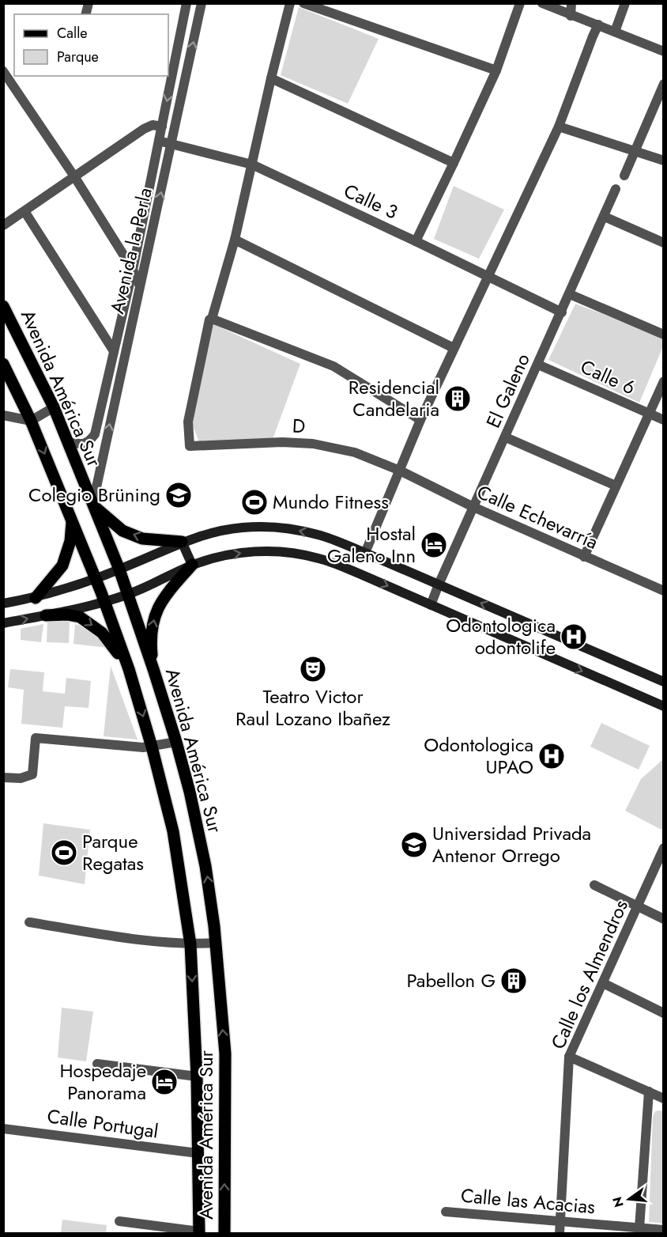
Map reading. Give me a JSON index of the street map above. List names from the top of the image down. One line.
{"streets":{"main road":["Avenida América Sur"],"street":["Calle 3","Avenida la Perla","Calle 6","El Galeno","D","Calle Echevarría","Calle los Almendros","Calle Portugal","Calle las Acacias"]},"crossings":[["Calle 3","Avenida la Perla"],["Calle 3","El Galeno"],["Avenida la Perla","Avenida América Sur"],["Calle 6","El Galeno"],["Avenida América Sur","Calle Portugal"],["El Galeno","Calle Echevarría"],["D","Calle Echevarría"],["Calle los Almendros","Calle las Acacias"]],"places":{"building":["Residencial Candelaria","Pabellon G"],"school or university":["Colegio Brüning","Universidad Privada Antenor Orrego"],"sports":["Mundo Fitness","Parque Regatas"],"hotel":["Hostal Galeno Inn","Hospedaje Panorama"],"hospital":["Odontologica odontolife","Odontologica UPAO"],"theatre":["Teatro Victor Raul Lozano Ibañez"]},"legend":["Calle","Parque"],"north":"left"}
